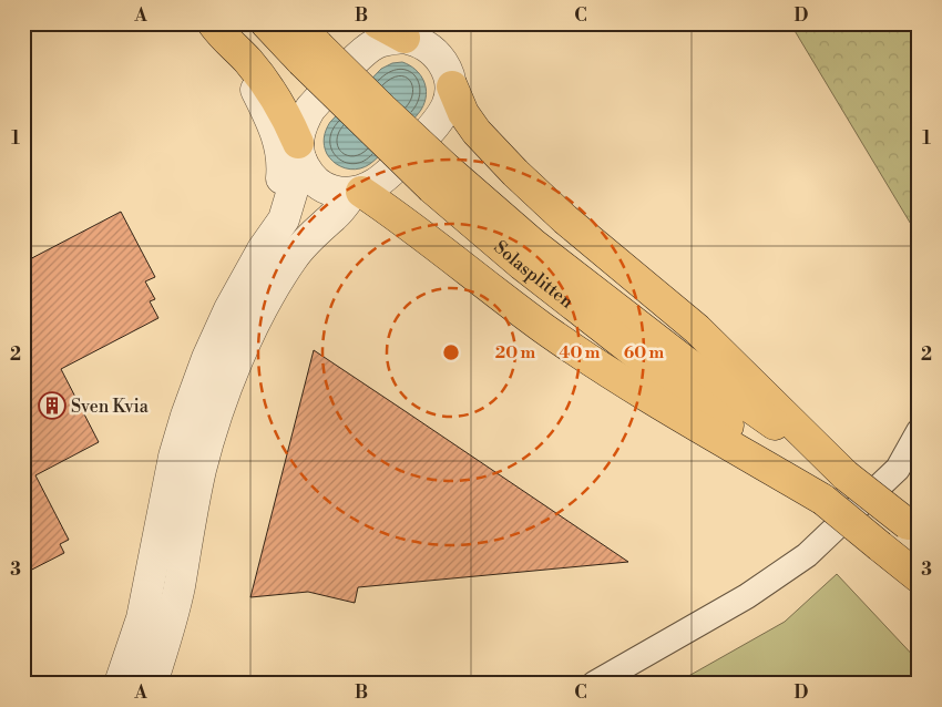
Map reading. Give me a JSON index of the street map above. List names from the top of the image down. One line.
{"streets":{"highway":["Solasplitten"]},"places":{"building":["Sven Kvia"]},"grid":{"columns":["A","B","C","D"],"rows":["1","2","3"]},"rings":["20 m","40 m","60 m"]}
